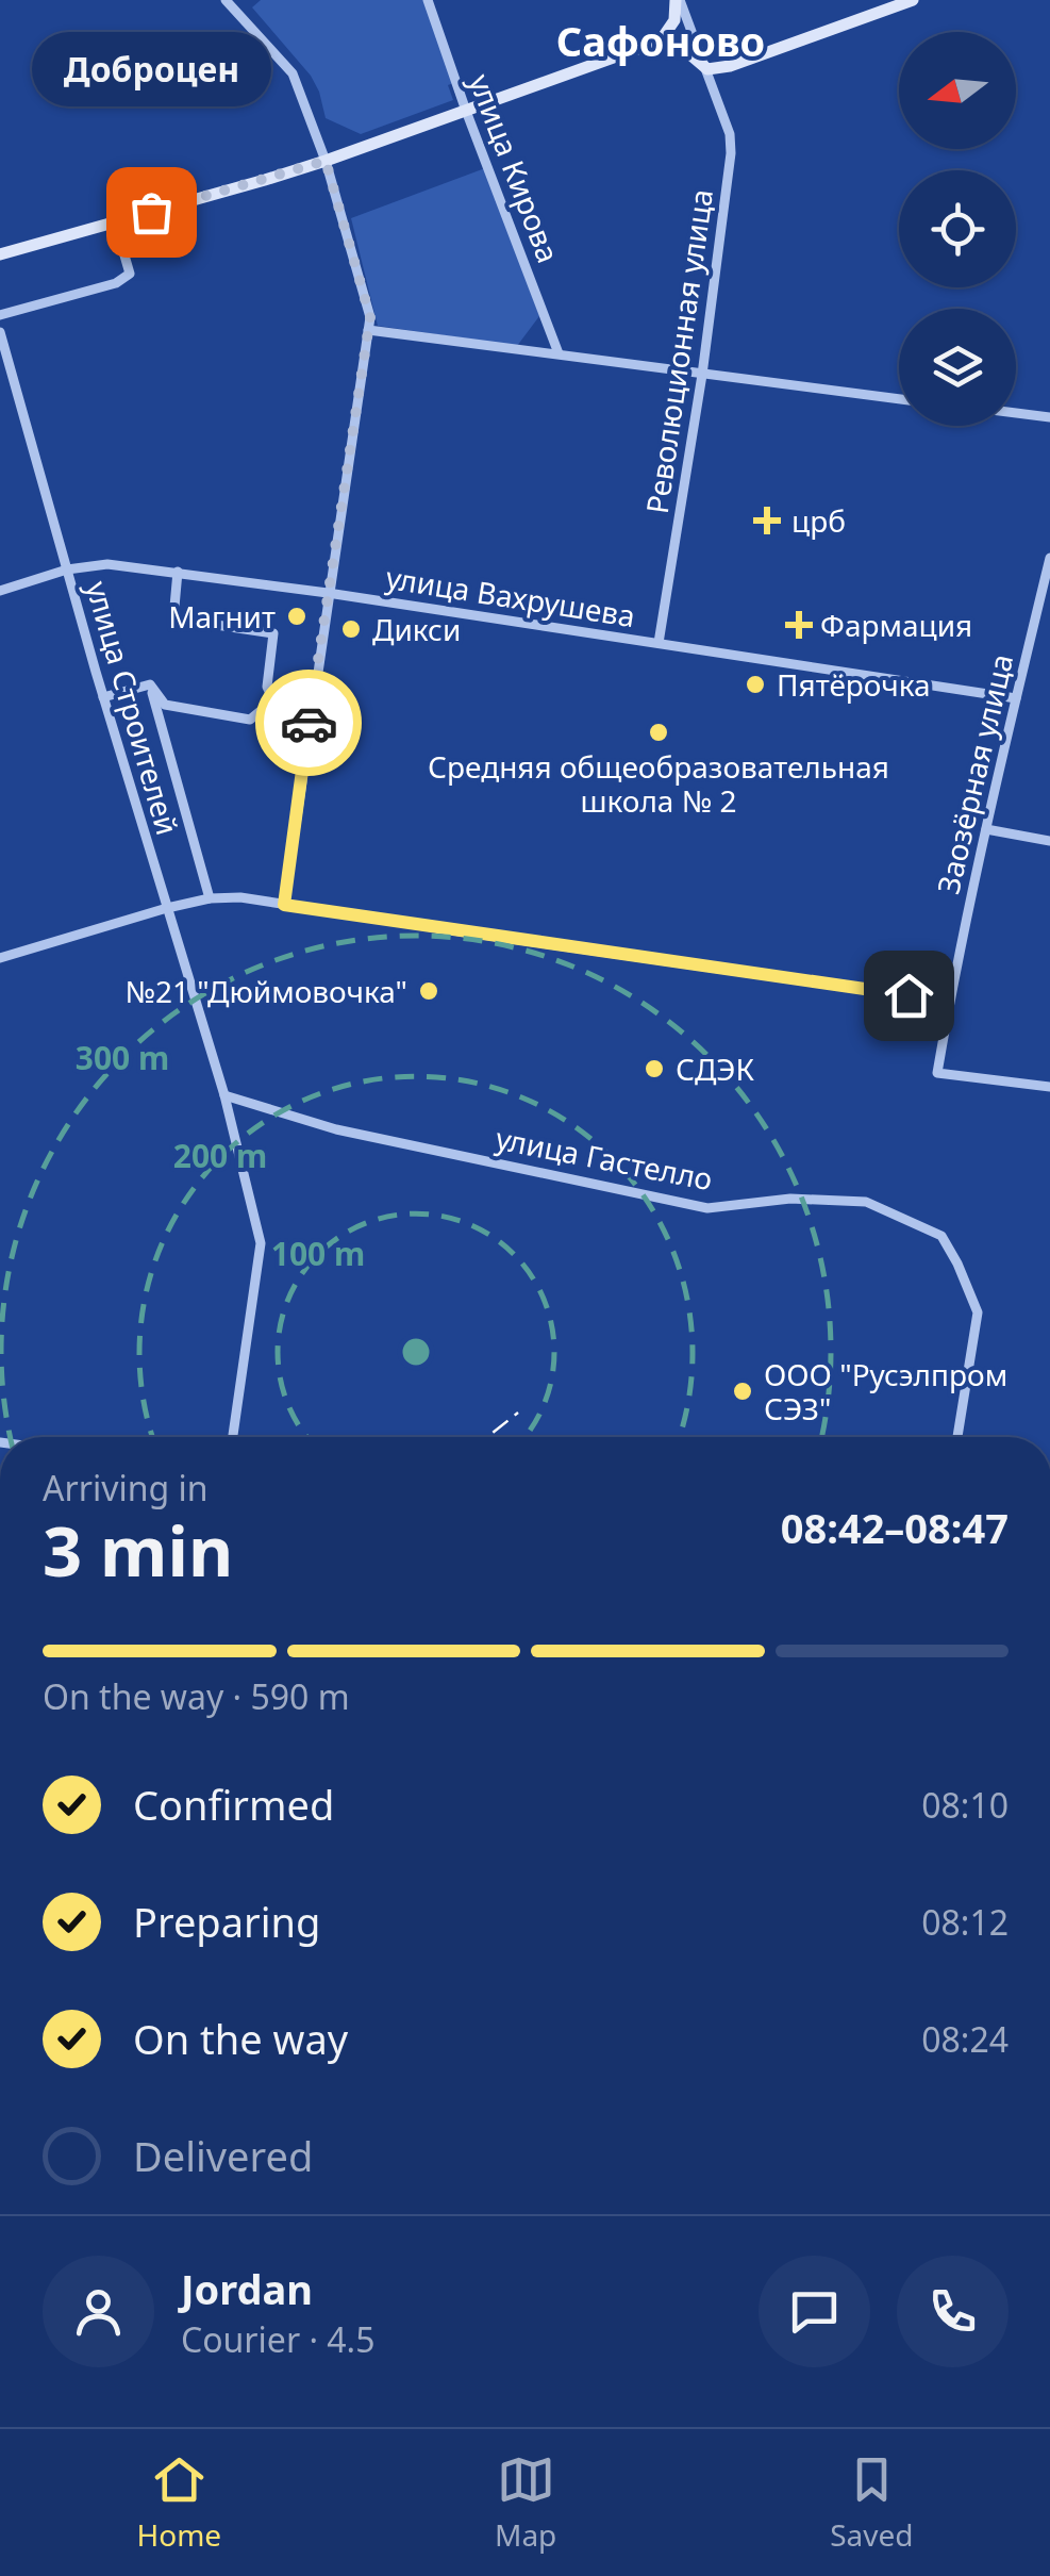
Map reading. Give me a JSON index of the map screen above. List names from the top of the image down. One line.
{"streets":{"street":["улица Кирова","Революционная улица","улица Вахрушева","улица Строителей","Заозёрная улица","улица Гастелло"]},"crossings":[["Революционная улица","улица Вахрушева"],["улица Вахрушева","улица Строителей"],["улица Вахрушева","Заозёрная улица"],["улица Строителей","улица Гастелло"]],"districts":["Сафоново"],"places":{"other":["Доброцен","Магнит","Дикси","Пятёрочка","Средняя общеобразовательная школа № 2","№21 \"Дюймовочка\"","СДЭК","ООО \"Русэлпром СЭЗ\""],"health":["црб","Фармация"]},"north":"left","page":{"bubble":"Доброцен","heading":["3 min","Arriving in","08:42–08:47"],"panel":["Jordan","Courier · 4.5"],"bar":"On the way · 590 m","list":[["Confirmed","08:10"],["Preparing","08:12"],["On the way","08:24"],"Delivered"],"tabs":["Home","Map","Saved"]},"rings":["300 m","200 m","100 m"]}
